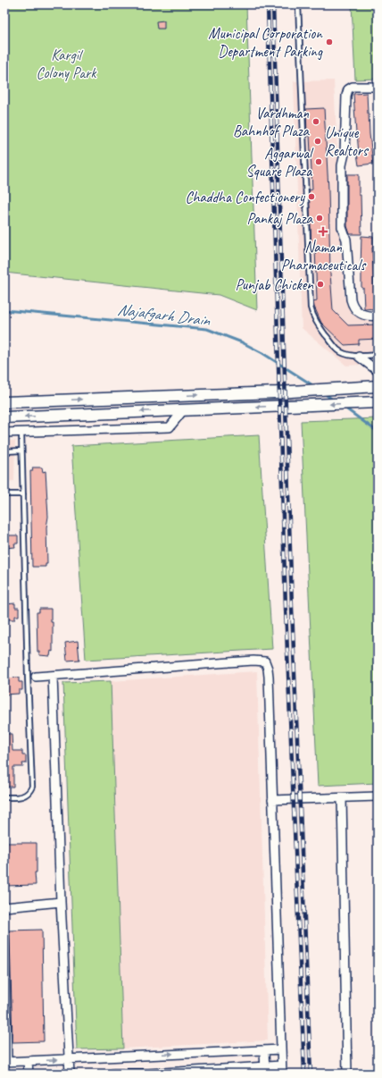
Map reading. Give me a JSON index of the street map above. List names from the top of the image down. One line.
{"water":["Najafgarh Drain"],"parks":["Kargil Colony Park"],"places":{"other":["Municipal Corporation Department Parking","Vardhman Bahnhof Plaza","Unique Realtors","Aggarwal Square Plaza","Chaddha Confectionery","Pankaj Plaza","Punjab Chicken"],"health":["Naman Pharmaceuticals"]}}
